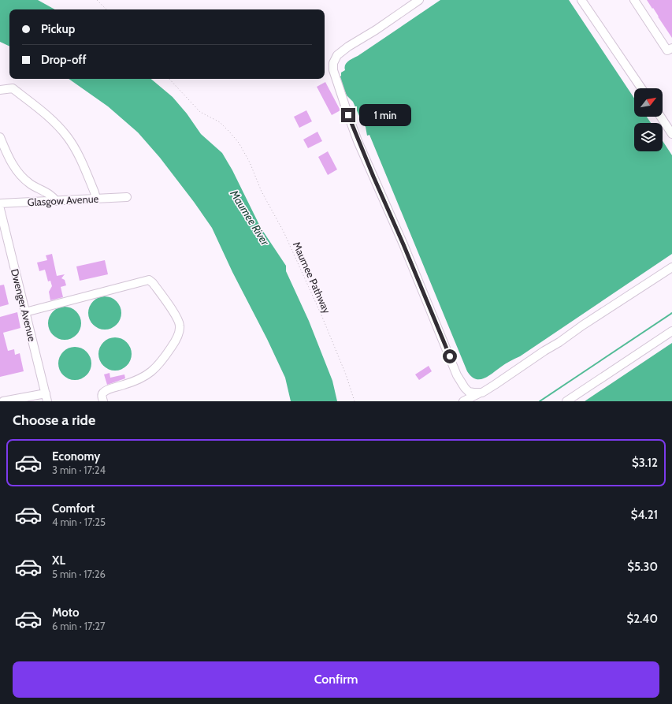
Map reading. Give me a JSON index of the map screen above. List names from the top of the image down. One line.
{"streets":{"street":["Glasgow Avenue","Dwenger Avenue"],"path":["Maumee Pathway"]},"water":["Maumee River"],"north":"top right","page":{"banner":["Pickup","Drop-off"],"bubble":"1 min","heading":"Choose a ride","list":[{"name":"Economy","note":"3 min · 17:24","value":"$3.12"},{"name":"Comfort","note":"4 min · 17:25","value":"$4.21"},{"name":"XL","note":"5 min · 17:26","value":"$5.30"},{"name":"Moto","note":"6 min · 17:27","value":"$2.40"}],"buttons":"Confirm"}}
